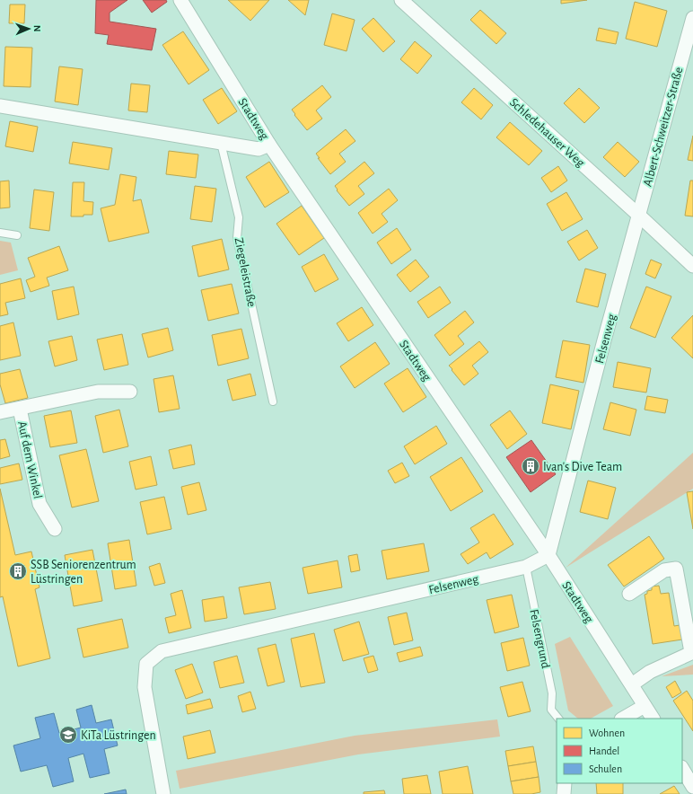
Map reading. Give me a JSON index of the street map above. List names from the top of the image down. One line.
{"streets":{"street":["Stadtweg","Albert-Schweitzer-Straße","Schledehauser Weg","Felsenweg","Auf dem Winkel"],"lane":["Ziegeleistraße","Felsengrund"]},"crossings":[["Stadtweg","Felsenweg"],["Albert-Schweitzer-Straße","Schledehauser Weg"],["Albert-Schweitzer-Straße","Felsenweg"],["Schledehauser Weg","Felsenweg"],["Felsenweg","Felsengrund"]],"places":{"building":["Ivan's Dive Team","SSB Seniorenzentrum Lüstringen"],"school or university":["KiTa Lüstringen"]},"legend":["Wohnen","Handel","Schulen"],"north":"right"}
